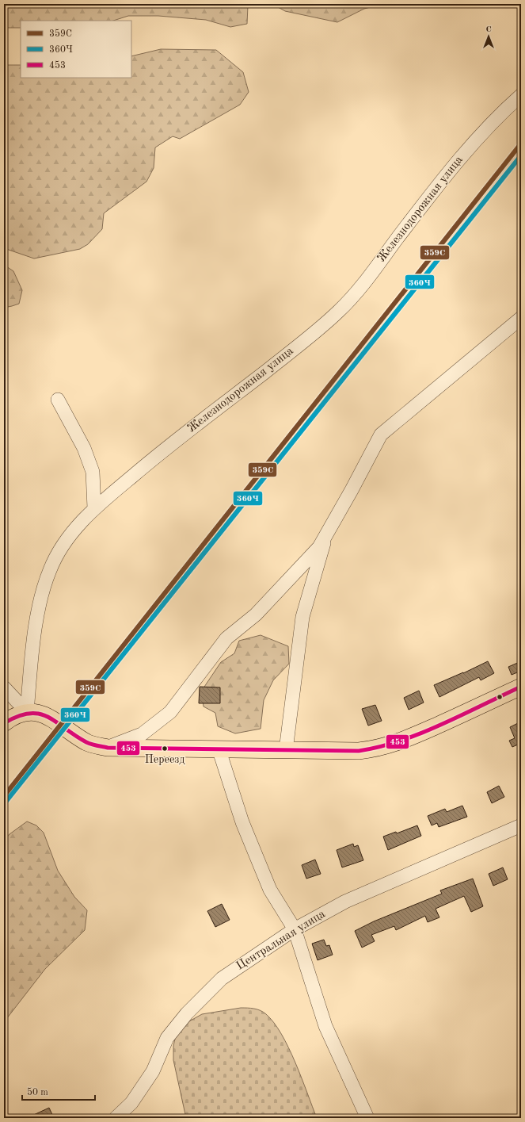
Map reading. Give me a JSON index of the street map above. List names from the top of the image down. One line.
{"streets":{"street":["Железнодорожная улица","Центральная улица"]},"places":["Переезд"],"lines":["transit line 359С","transit line 360Ч","transit line 453"],"legend":["359С","360Ч","453"],"scale_bar":"50 m","north":"top"}
